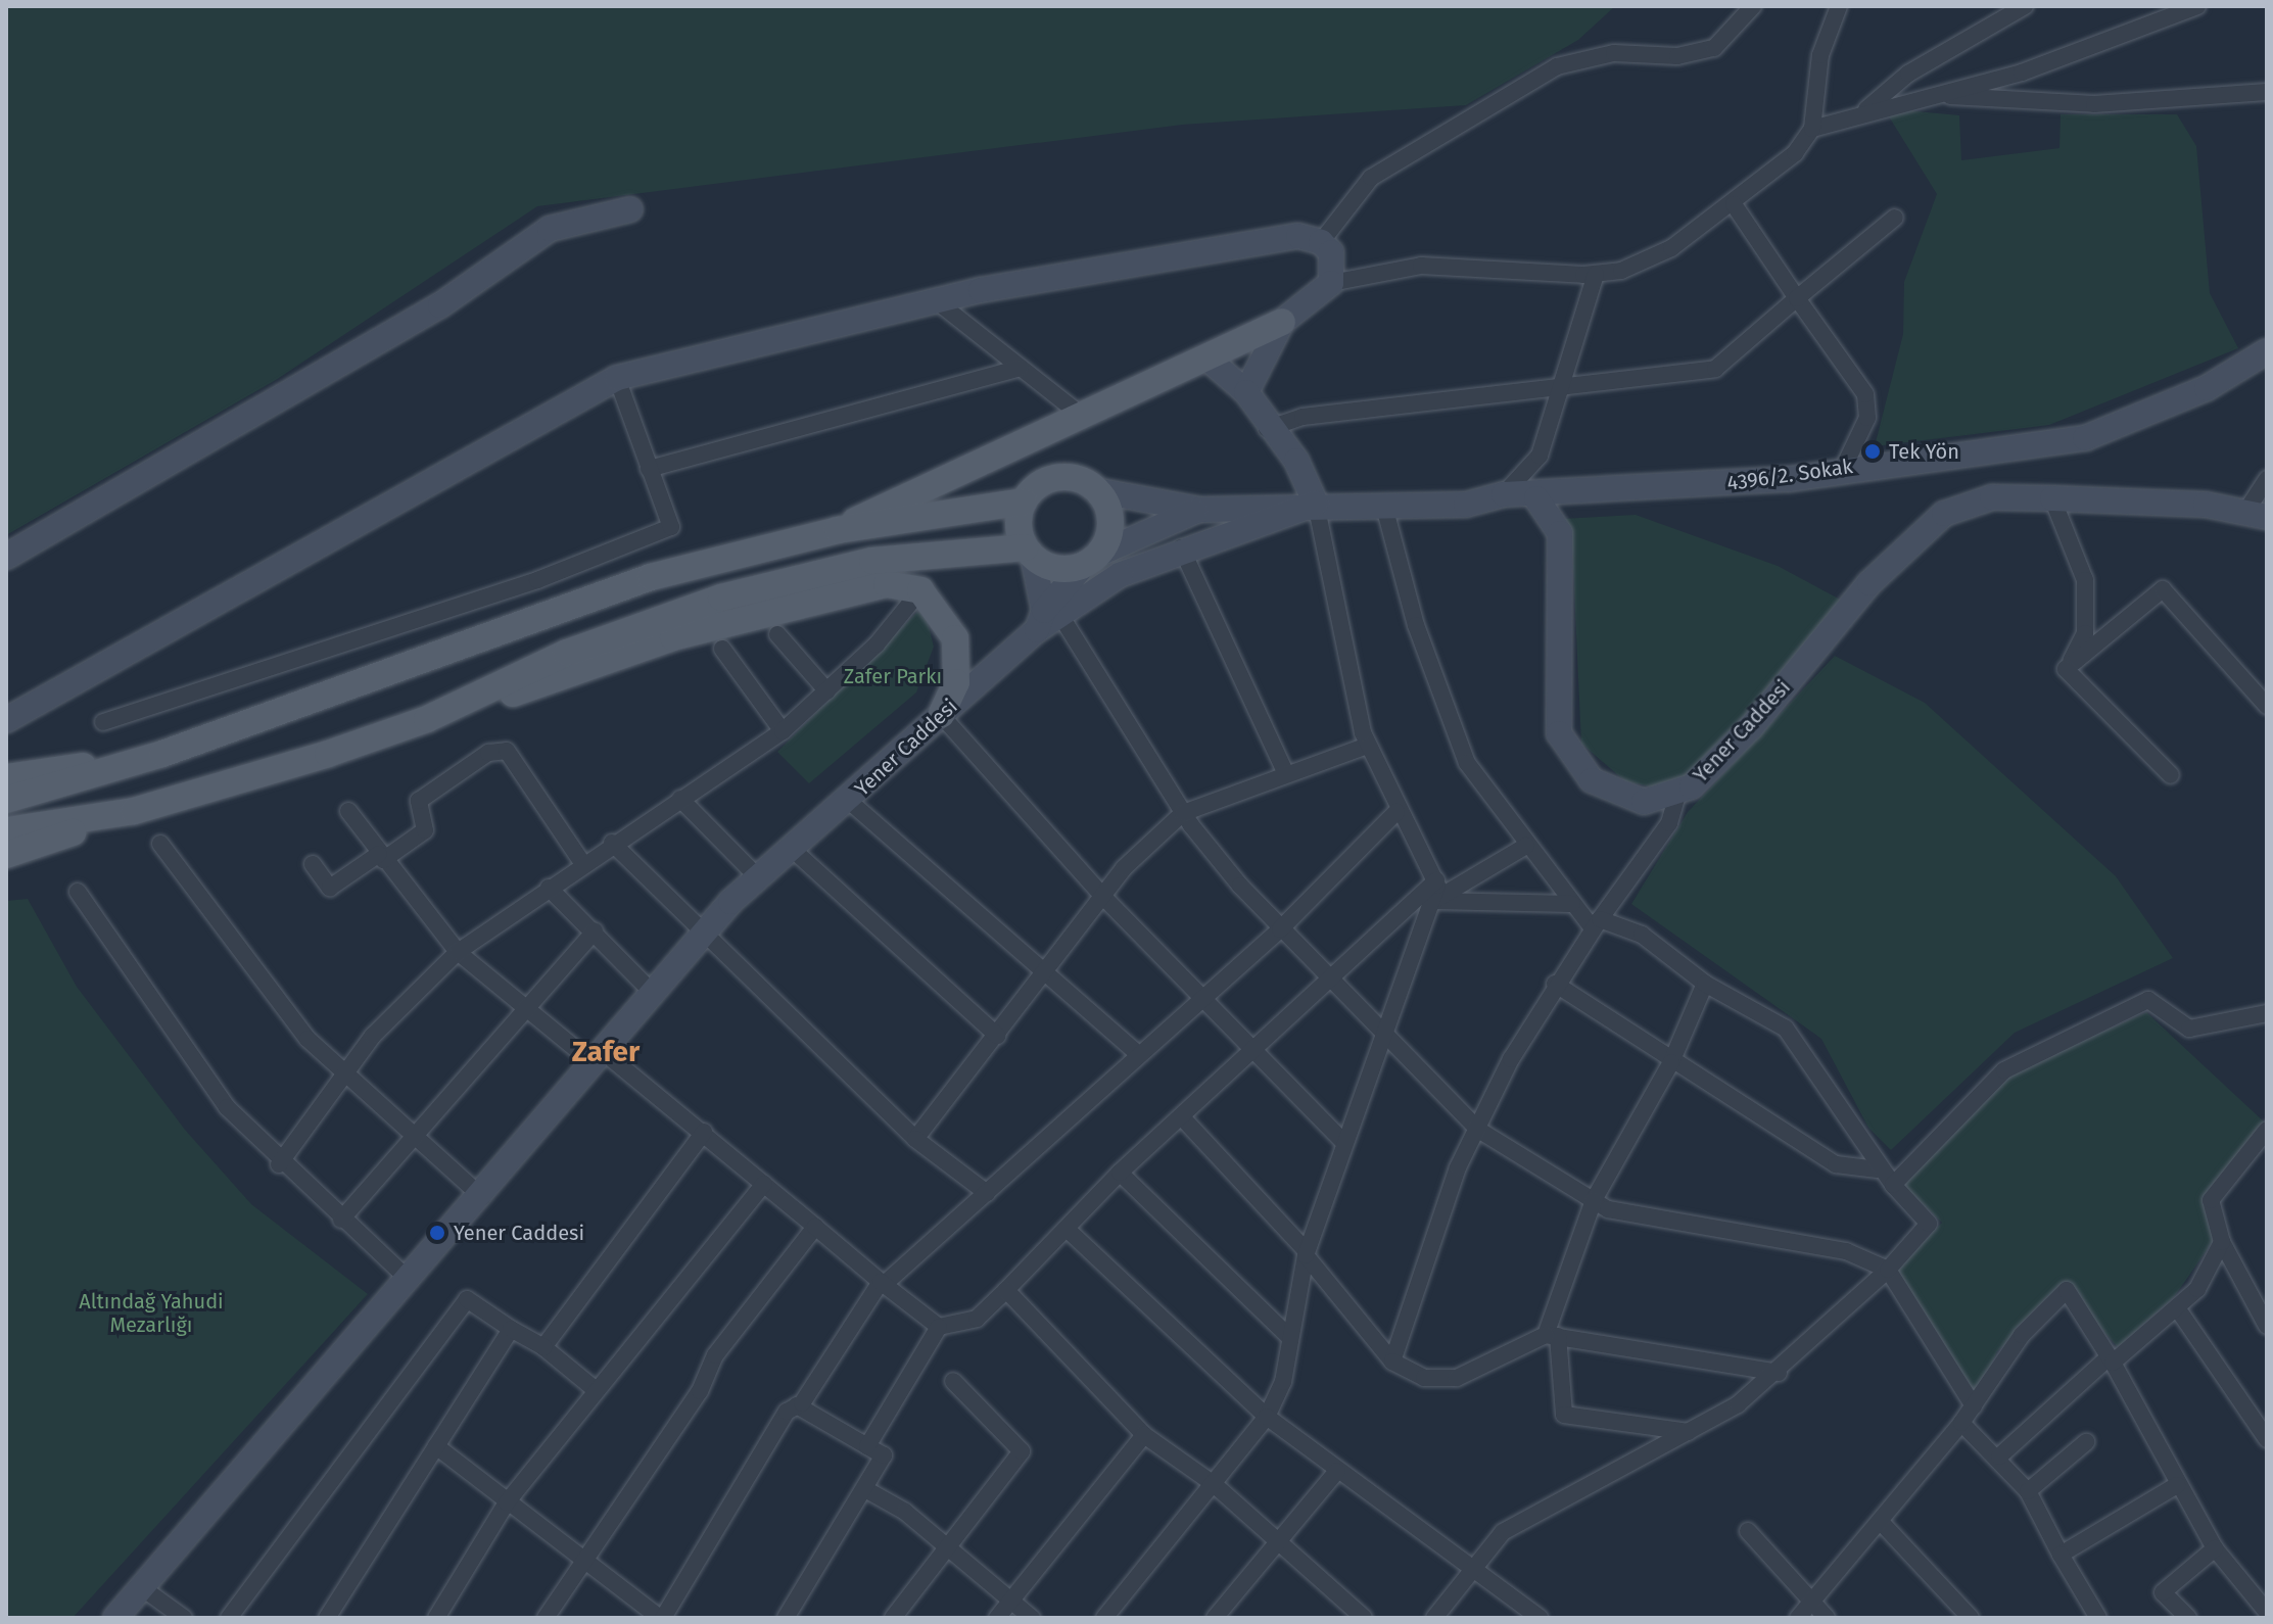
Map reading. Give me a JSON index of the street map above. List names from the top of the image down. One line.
{"streets":{"main road":["4396/2. Sokak","Yener Caddesi"]},"crossings":[["4396/2. Sokak","Yener Caddesi"]],"districts":["Zafer"],"parks":["Zafer Parkı","Altındağ Yahudi Mezarlığı"],"places":["Tek Yön","Yener Caddesi"]}
